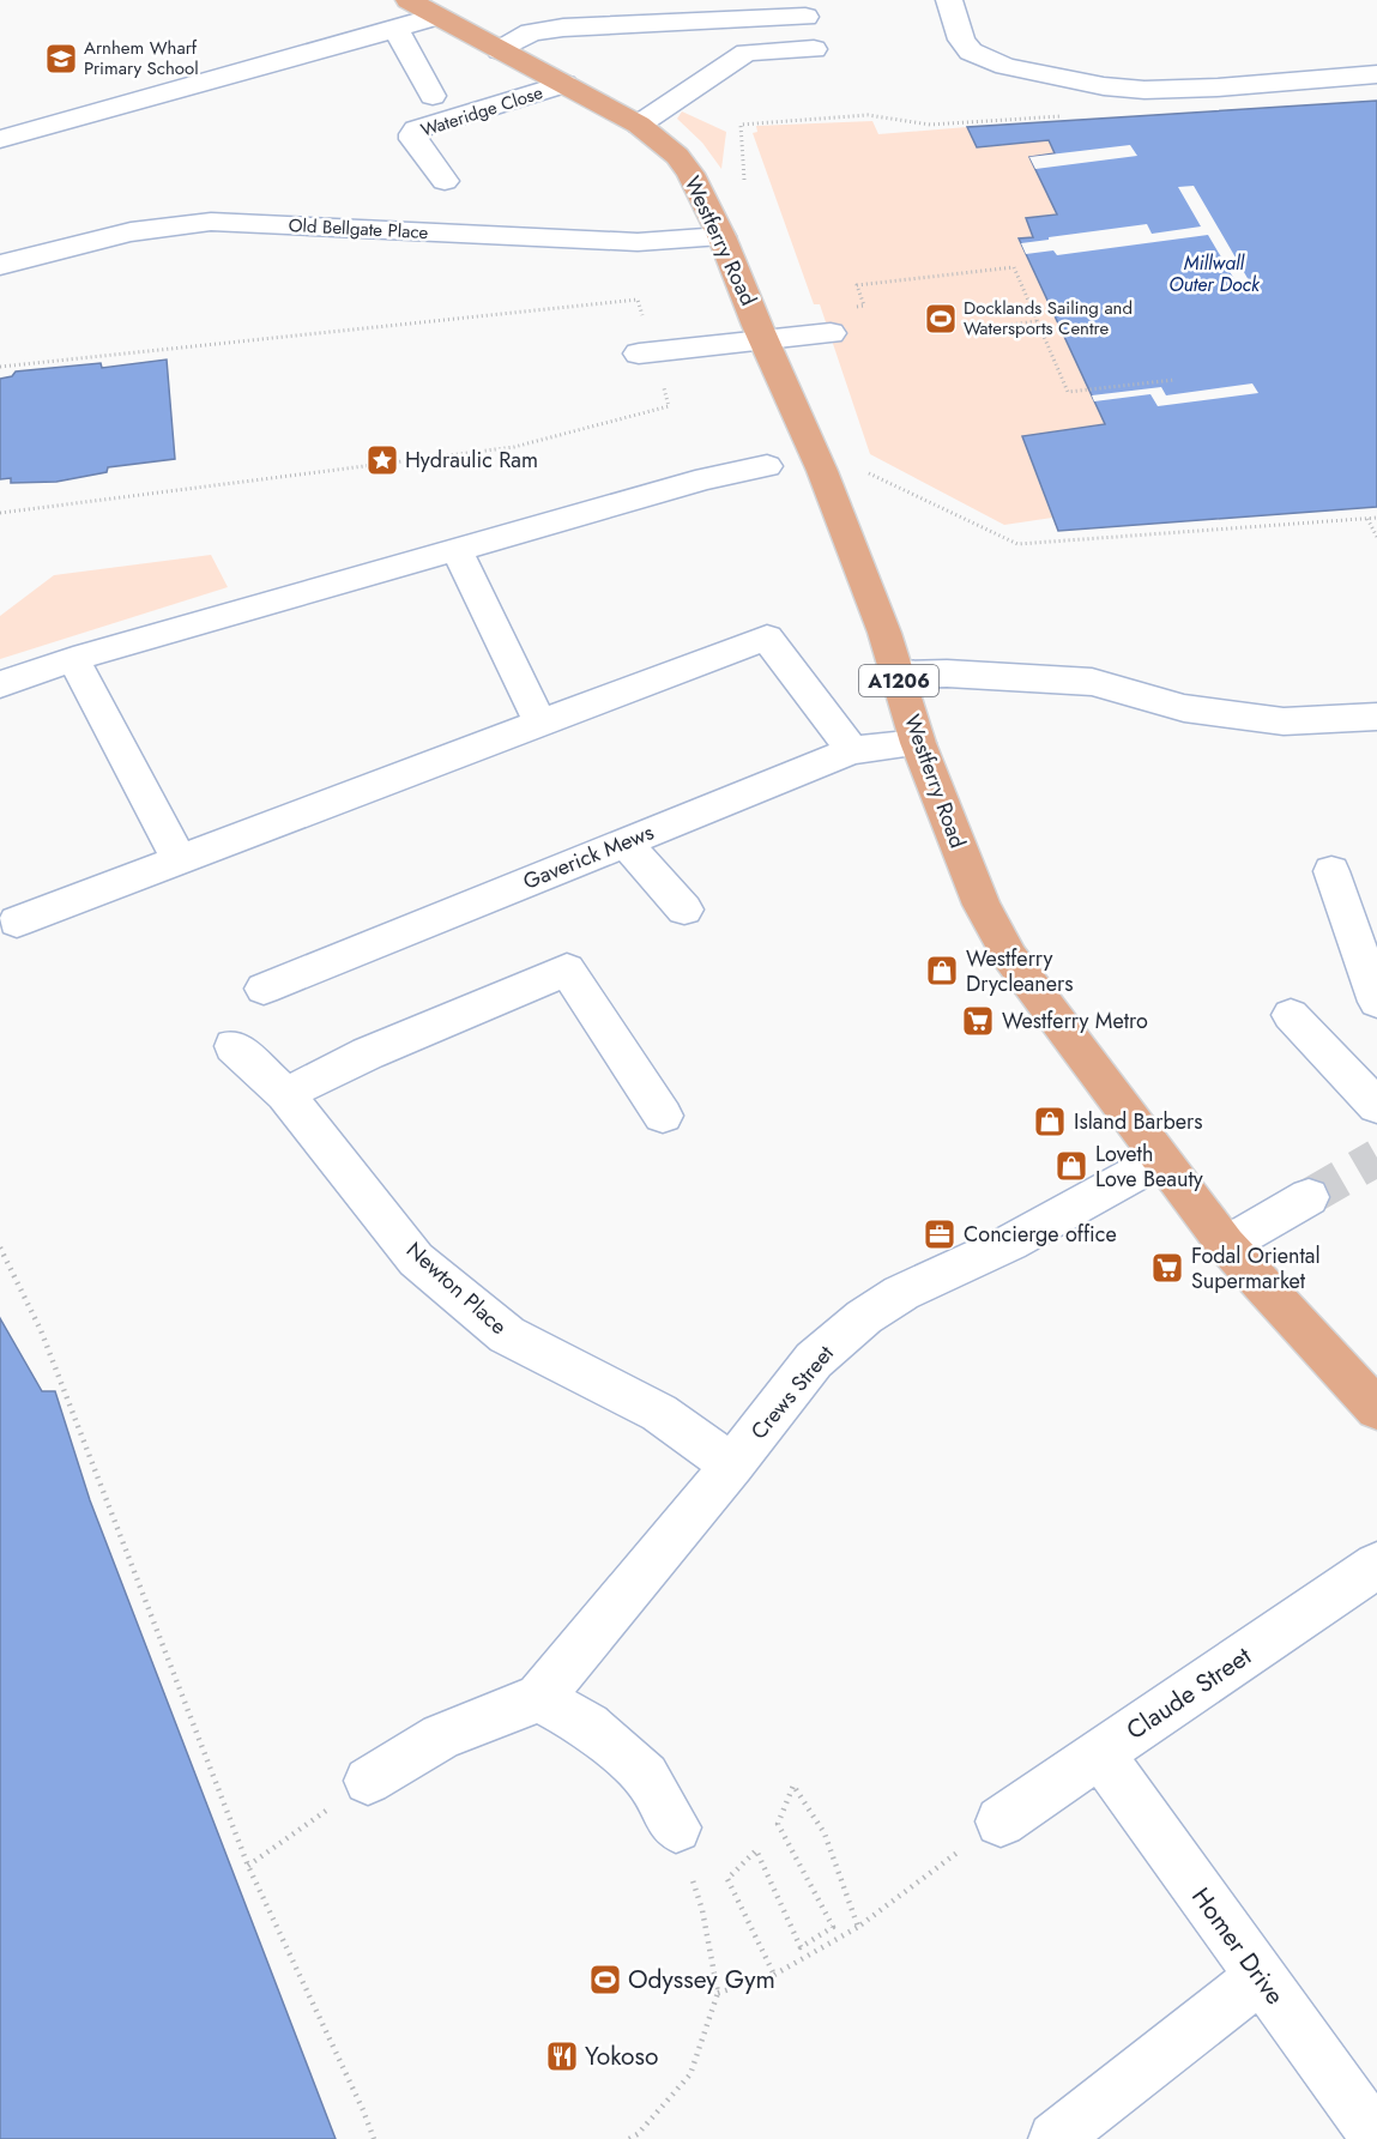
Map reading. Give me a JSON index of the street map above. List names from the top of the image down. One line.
{"streets":{"main road":["Westferry Road","A1206"],"street":["Wateridge Close","Old Bellgate Place","Gaverick Mews","Newton Place","Crews Street","Claude Street","Homer Drive"]},"crossings":[["Wateridge Close","Westferry Road"],["Old Bellgate Place","Westferry Road"],["Westferry Road","Gaverick Mews"],["Westferry Road","Crews Street"],["Newton Place","Crews Street"],["Claude Street","Homer Drive"]],"water":["Millwall Outer Dock"],"places":{"school or university":["Arnhem Wharf Primary School"],"sports":["Docklands Sailing and Watersports Centre","Odyssey Gym"],"place":["Hydraulic Ram"],"shop":["Westferry Drycleaners","Island Barbers","Loveth Love Beauty"],"supermarket":["Westferry Metro","Fodal Oriental Supermarket"],"office":["Concierge office"],"restaurant":["Yokoso"]}}
